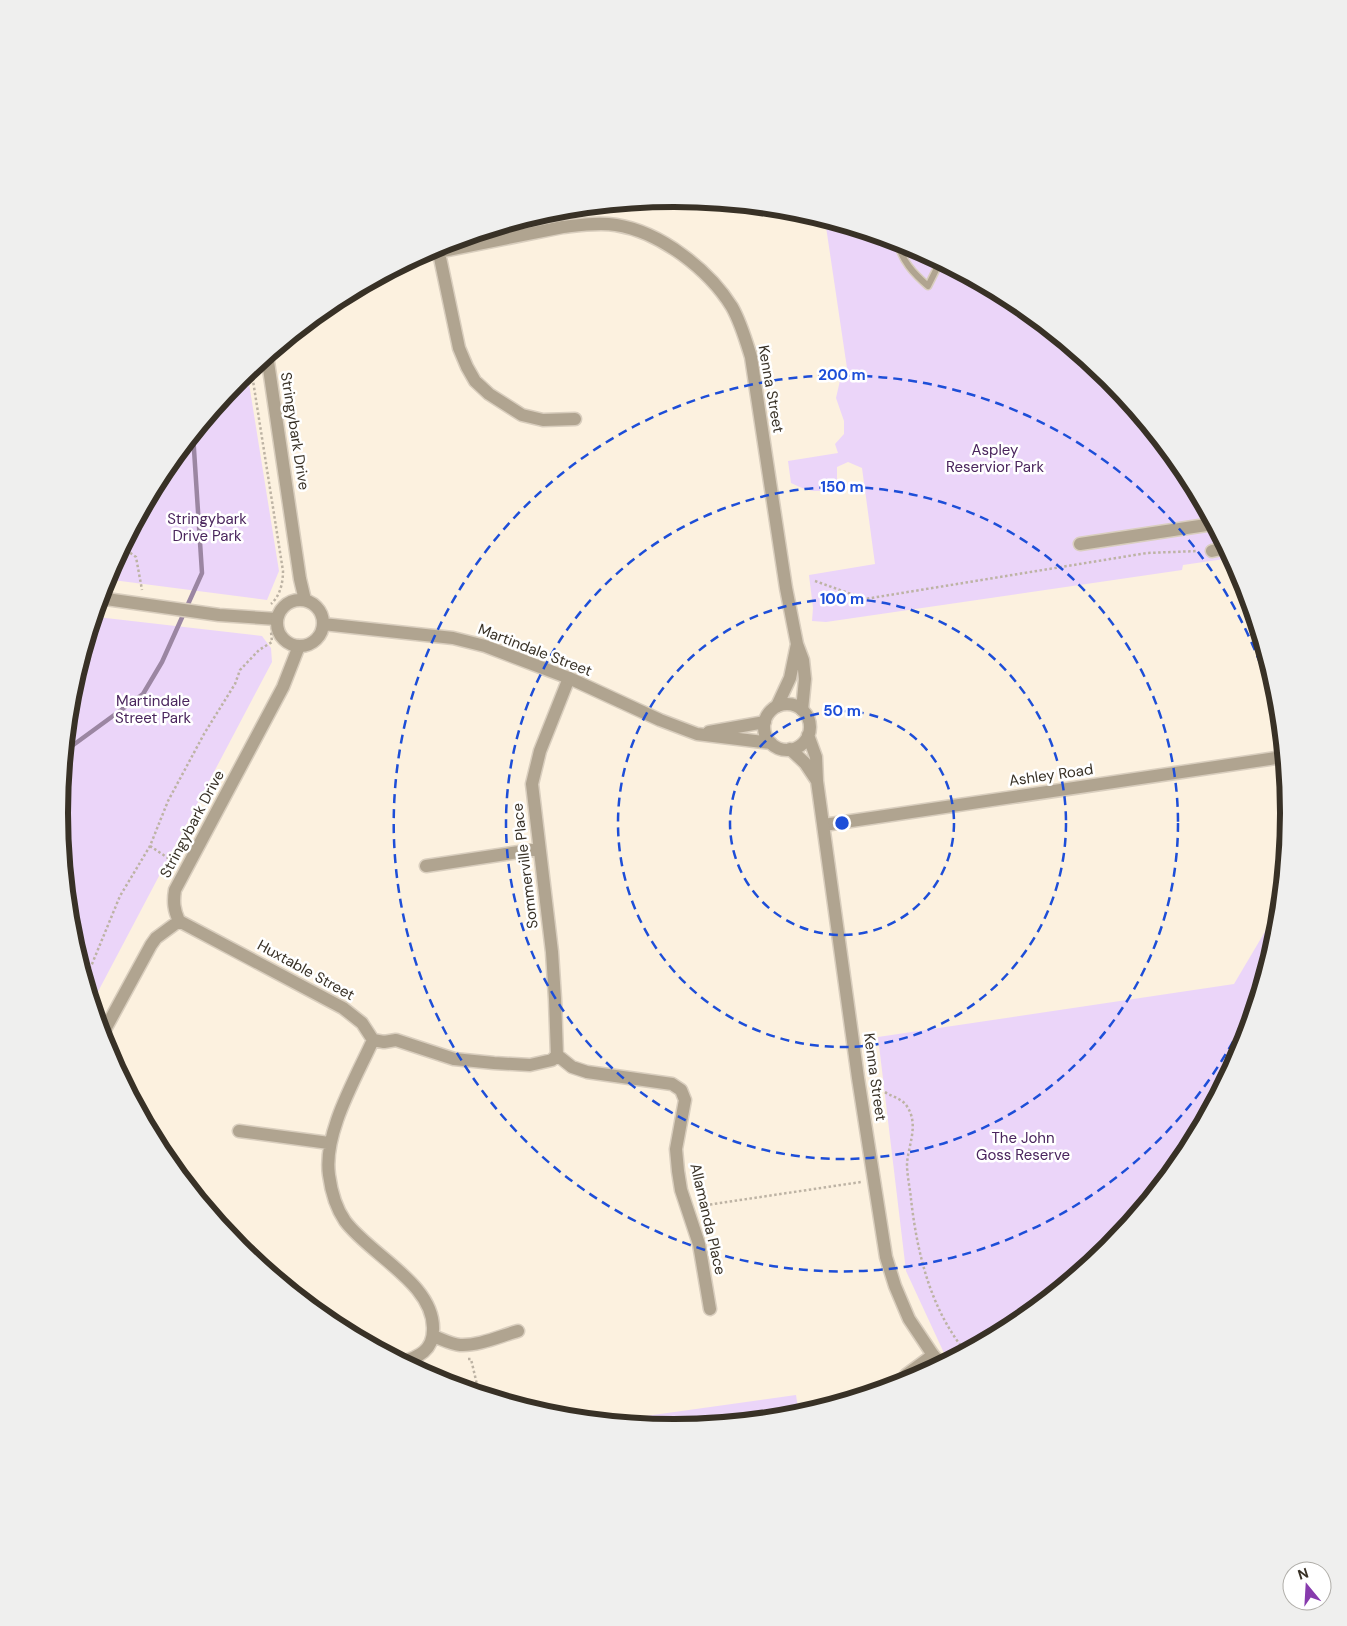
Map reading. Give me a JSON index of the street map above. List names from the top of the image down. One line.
{"streets":{"street":["Kenna Street","Stringybark Drive","Martindale Street","Ashley Road","Sommerville Place","Huxtable Street","Allamanda Place"]},"crossings":[["Kenna Street","Martindale Street"],["Kenna Street","Ashley Road"],["Stringybark Drive","Martindale Street"],["Stringybark Drive","Huxtable Street"],["Martindale Street","Sommerville Place"],["Sommerville Place","Allamanda Place"]],"parks":["Aspley Reservior Park","Stringybark Drive Park","Martindale Street Park","The John Goss Reserve"],"north":"top","rings":["200 m","150 m","100 m","50 m"]}
